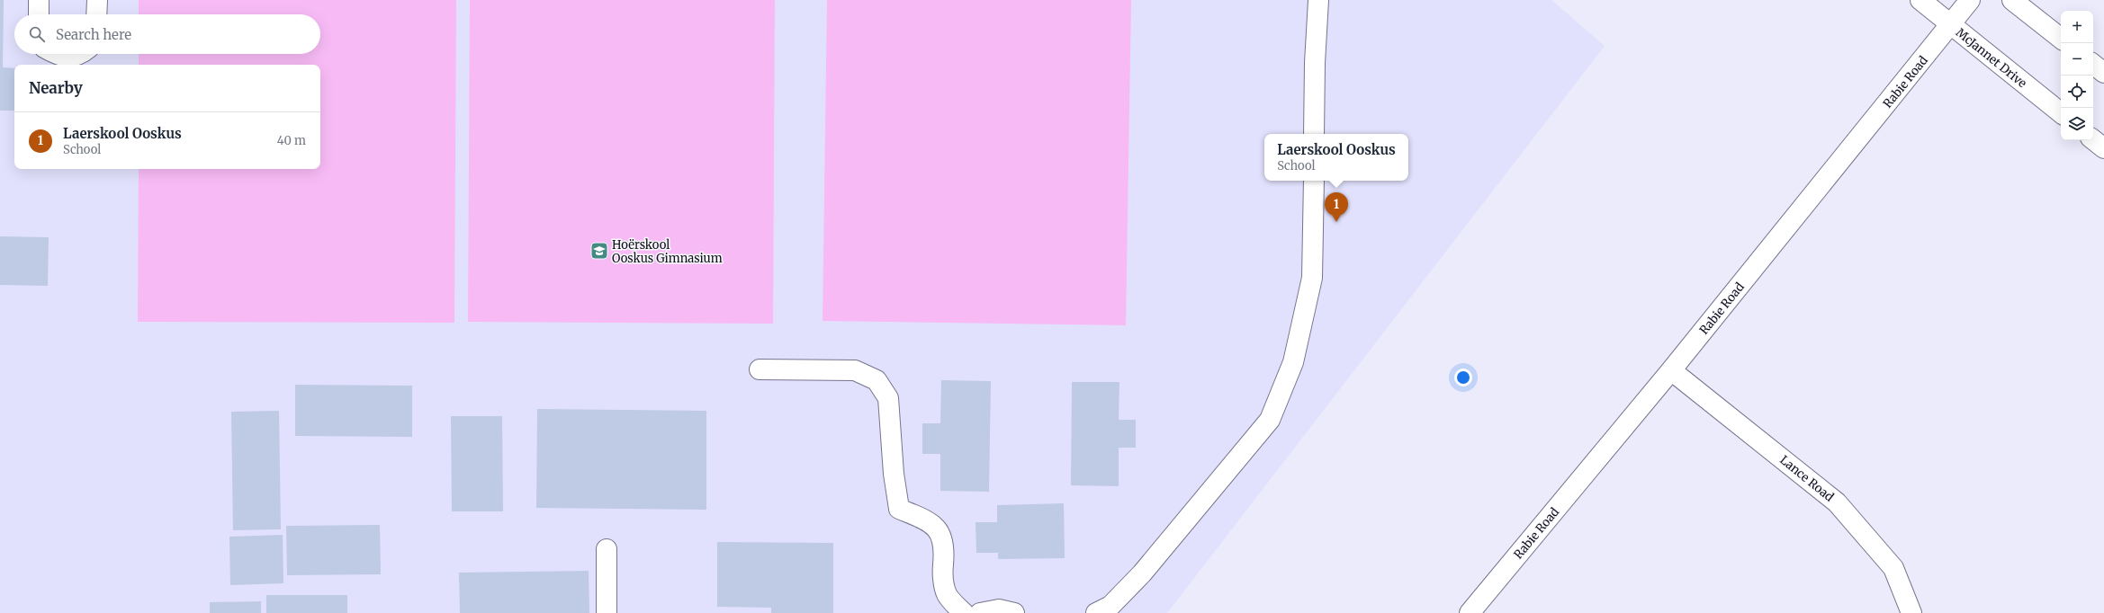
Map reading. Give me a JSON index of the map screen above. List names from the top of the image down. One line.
{"streets":{"street":["McJannet Drive","Rabie Road","Lance Road"]},"crossings":[["McJannet Drive","Rabie Road"],["Rabie Road","Lance Road"]],"places":{"school or university":["Hoërskool Ooskus Gimnasium"]},"page":{"map_buttons":["+","−"],"search":"Search here","heading":"Nearby","list":[{"mark":"1","name":"Laerskool Ooskus","note":"School","value":"40 m"}],"popup":["Laerskool Ooskus","School"],"pins":"1"}}
